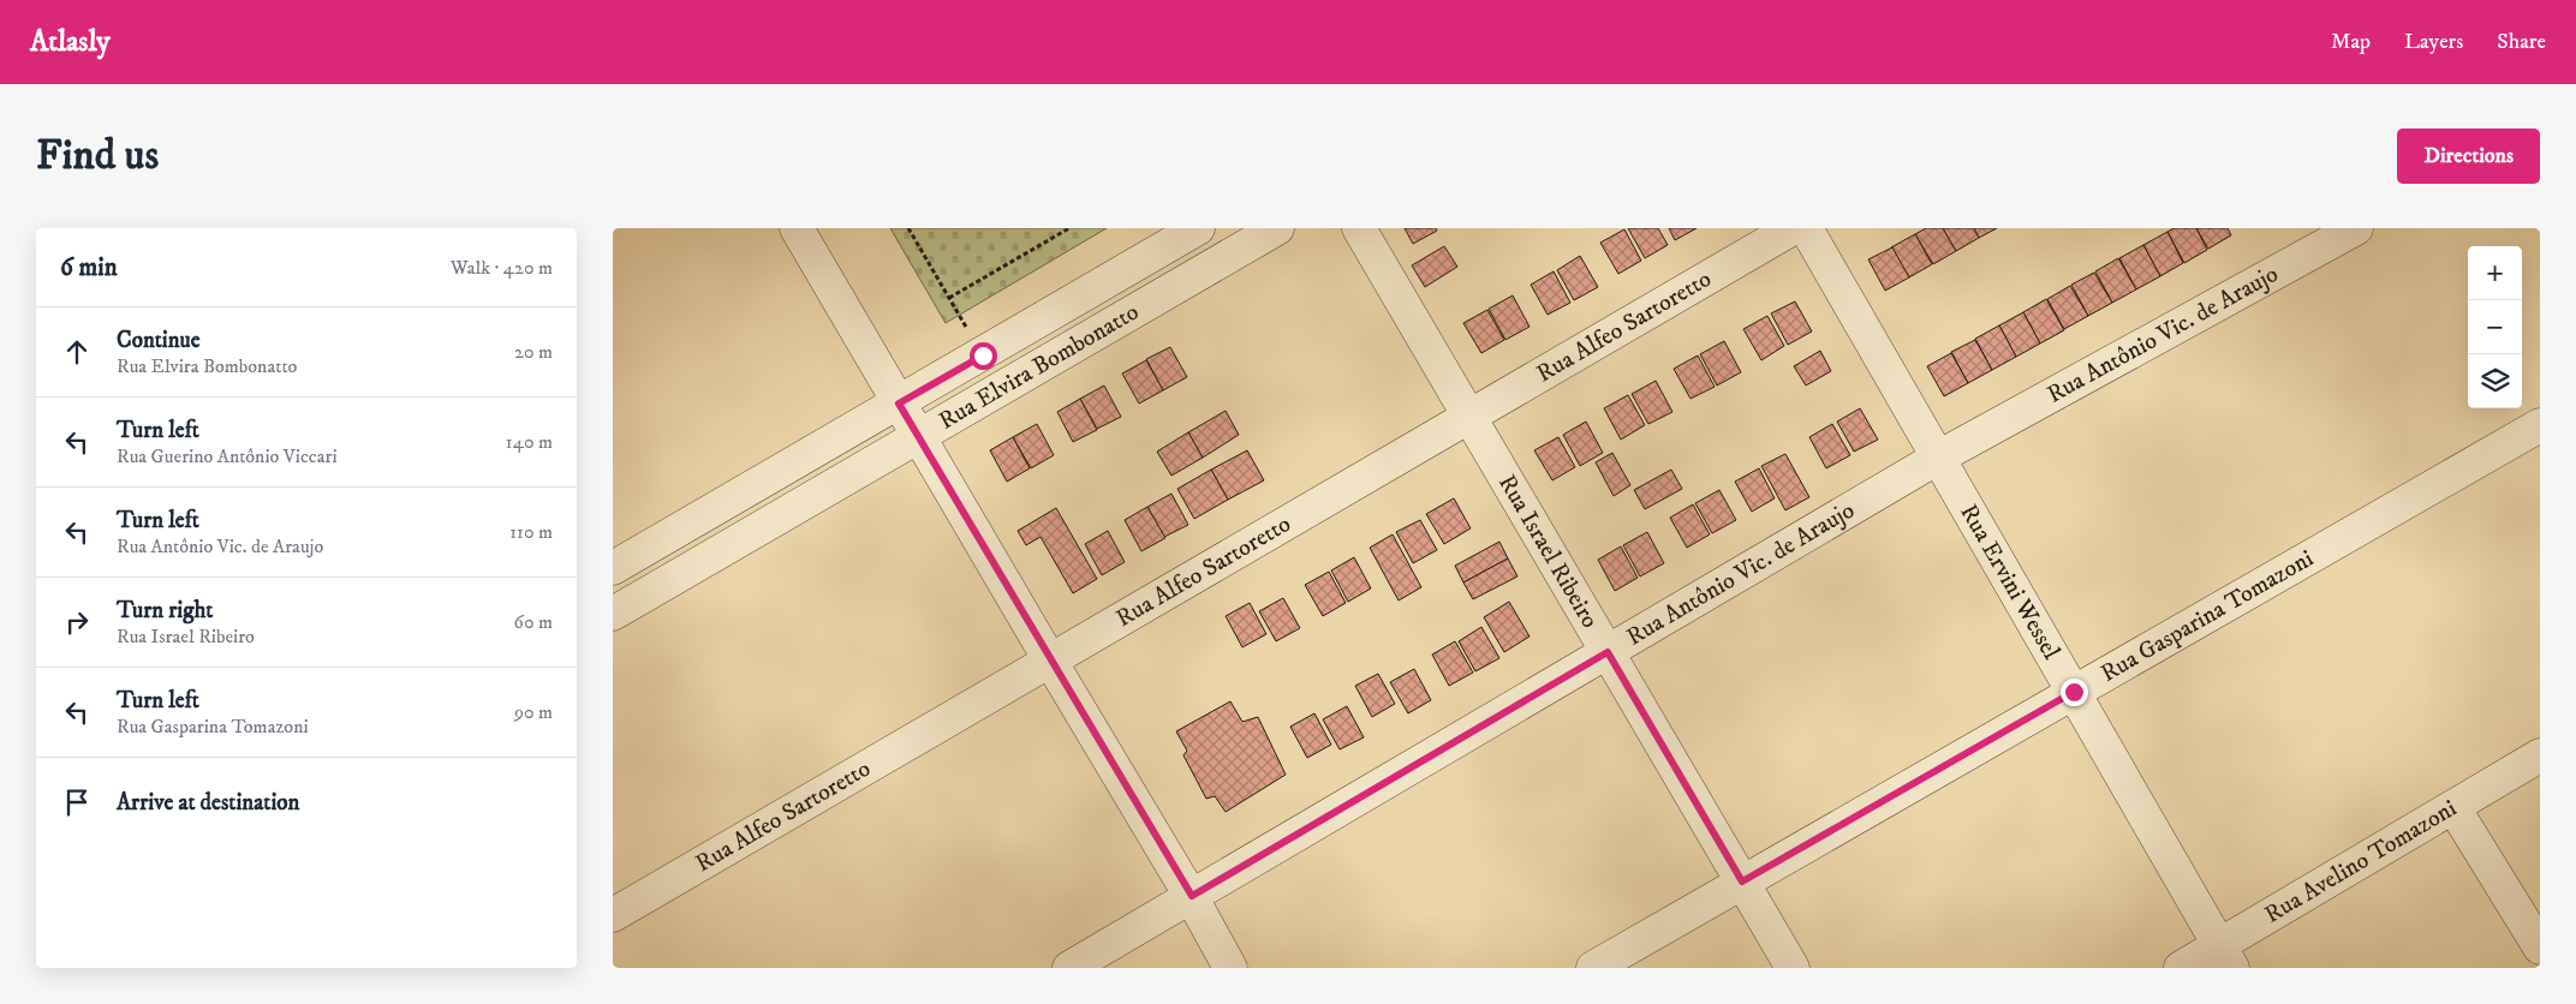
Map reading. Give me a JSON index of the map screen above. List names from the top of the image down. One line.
{"streets":{"street":["Rua Alfeo Sartoretto","Rua Antônio Vic. de Araujo","Rua Elvira Bombonatto","Rua Israel Ribeiro","Rua Ervini Wessel","Rua Gasparina Tomazoni","Rua Avelino Tomazoni"]},"crossings":[["Rua Alfeo Sartoretto","Rua Israel Ribeiro"],["Rua Antônio Vic. de Araujo","Rua Israel Ribeiro"],["Rua Antônio Vic. de Araujo","Rua Ervini Wessel"],["Rua Israel Ribeiro","Rua Gasparina Tomazoni"],["Rua Ervini Wessel","Rua Gasparina Tomazoni"],["Rua Ervini Wessel","Rua Avelino Tomazoni"]],"page":{"header":"Atlasly","nav":["Map","Layers","Share"],"buttons":"Directions","title":"Find us","heading":["6 min","Walk · 420 m"],"map_buttons":["+","−"],"list":[["Continue","Rua Elvira Bombonatto","20 m"],["Turn left","Rua Guerino Antônio Viccari","140 m"],["Turn left","Rua Antônio Vic. de Araujo","110 m"],["Turn right","Rua Israel Ribeiro","60 m"],["Turn left","Rua Gasparina Tomazoni","90 m"],"Arrive at destination"]}}
